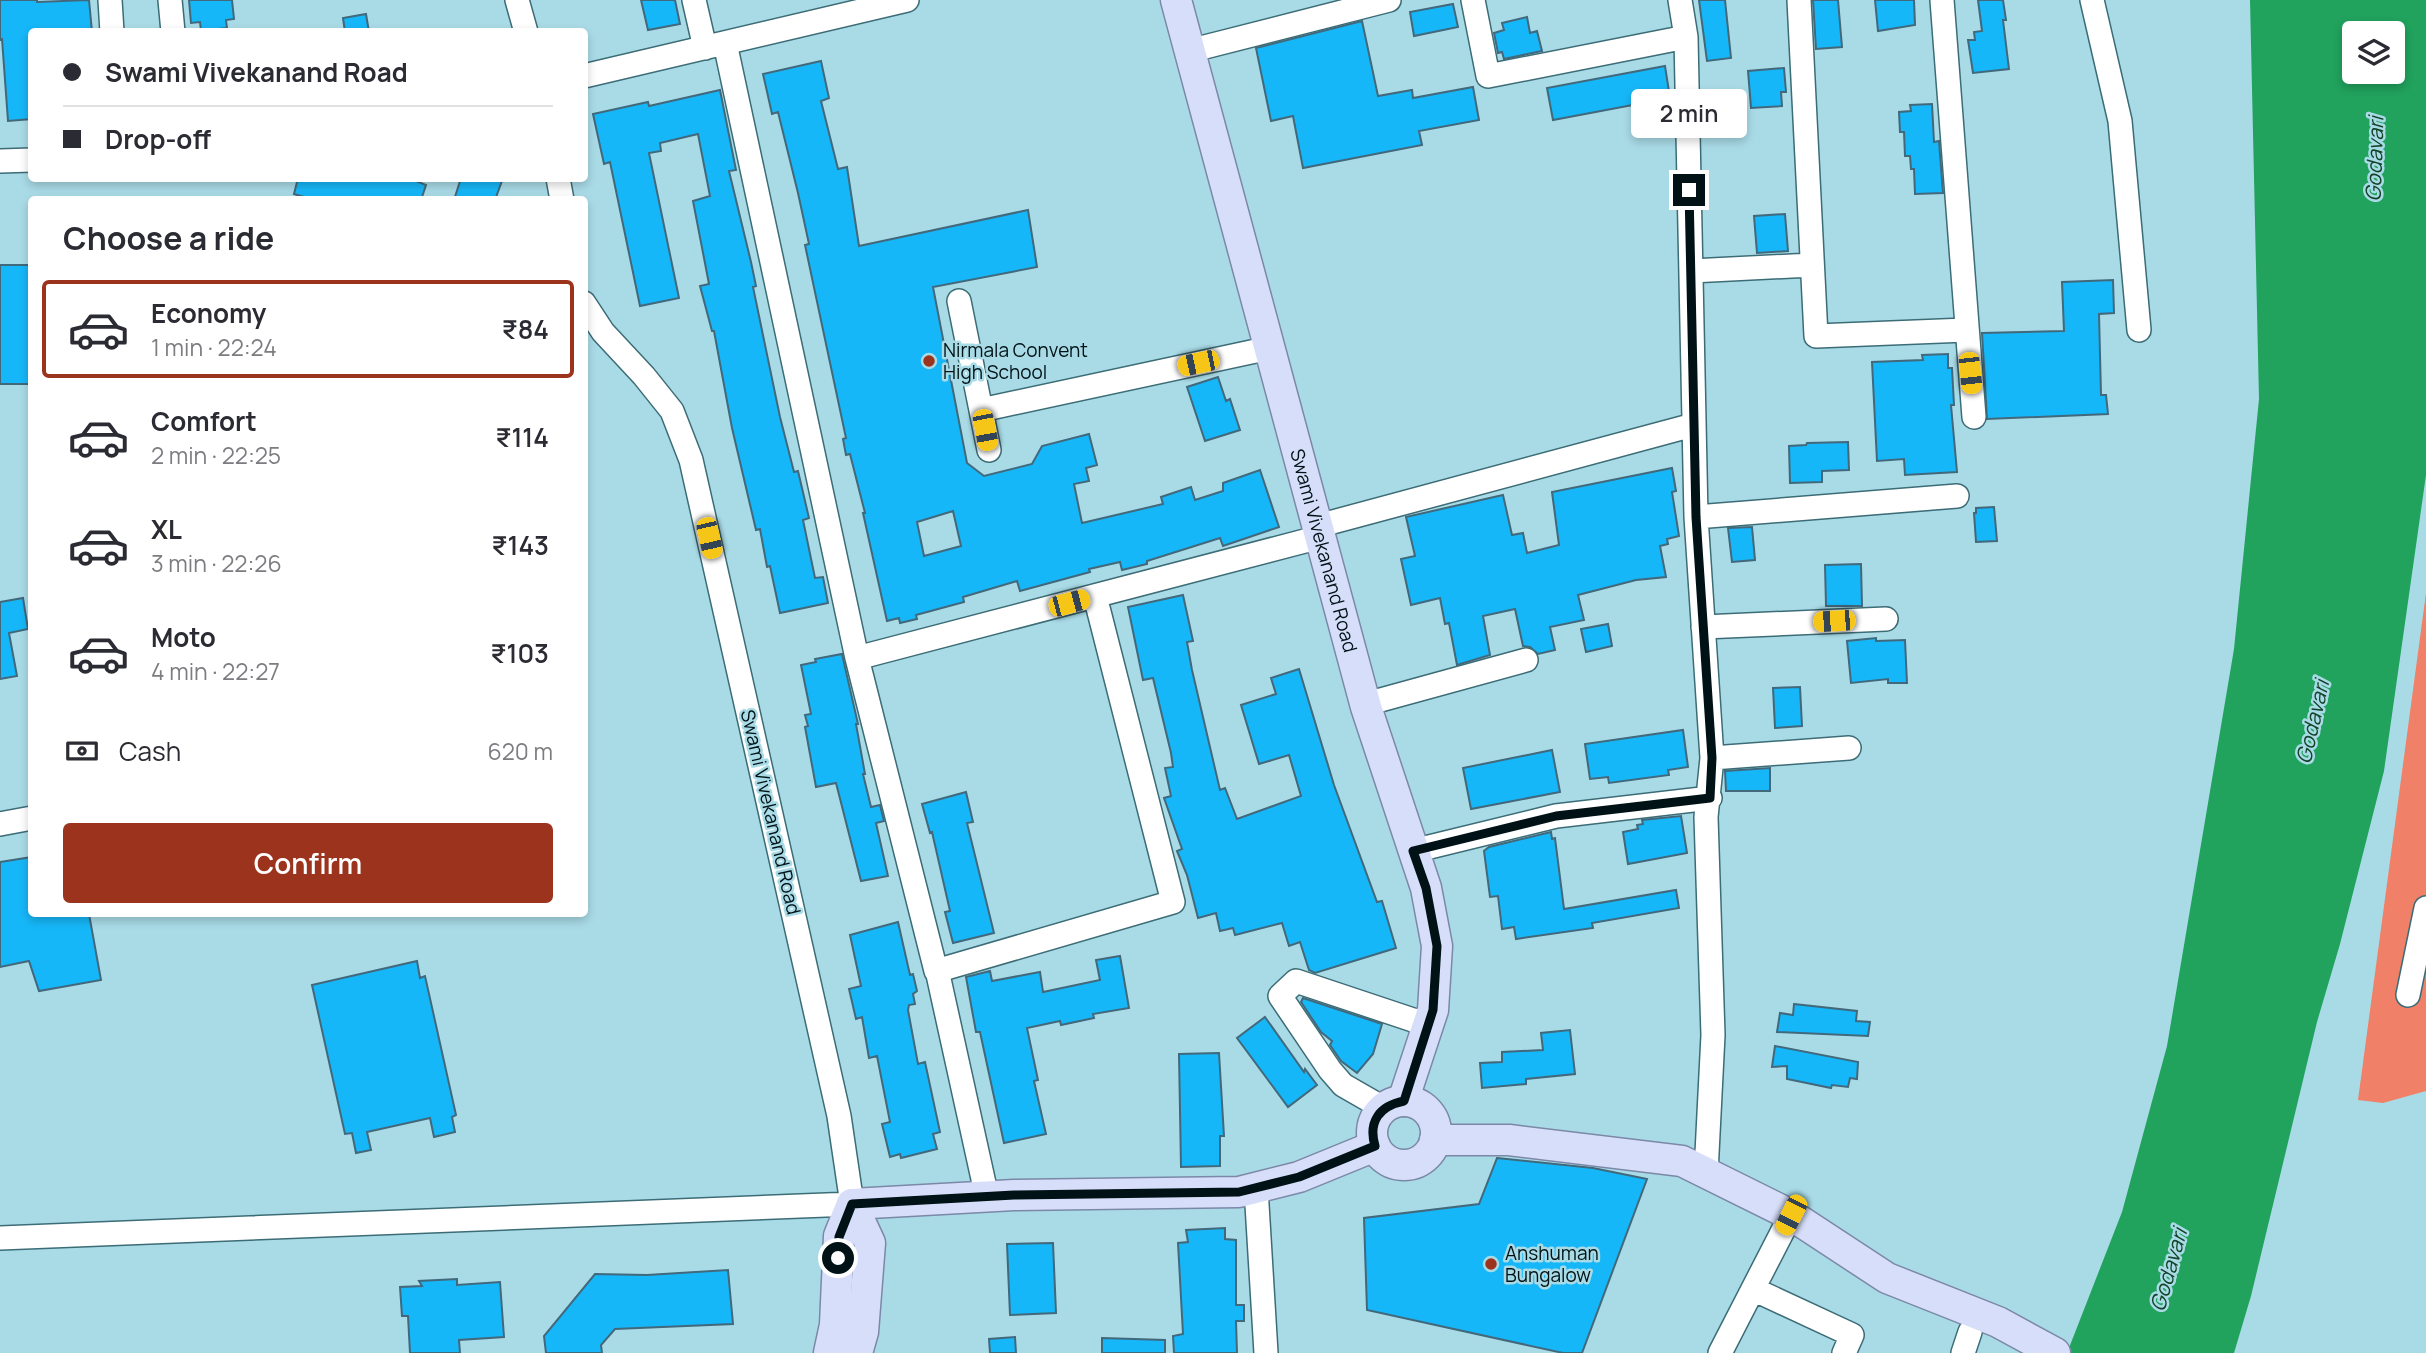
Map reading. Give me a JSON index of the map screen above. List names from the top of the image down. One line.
{"streets":{"main road":["Swami Vivekanand Road"]},"water":["Godavari"],"places":["Nirmala Convent High School","Anshuman Bungalow"],"page":{"banner":["Swami Vivekanand Road","Drop-off"],"bubble":"2 min","heading":"Choose a ride","list":[{"name":"Economy","note":"1 min · 22:24","value":"₹84"},{"name":"Comfort","note":"2 min · 22:25","value":"₹114"},{"name":"XL","note":"3 min · 22:26","value":"₹143"},{"name":"Moto","note":"4 min · 22:27","value":"₹103"}],"pay":["Cash","620 m"],"buttons":"Confirm"}}
